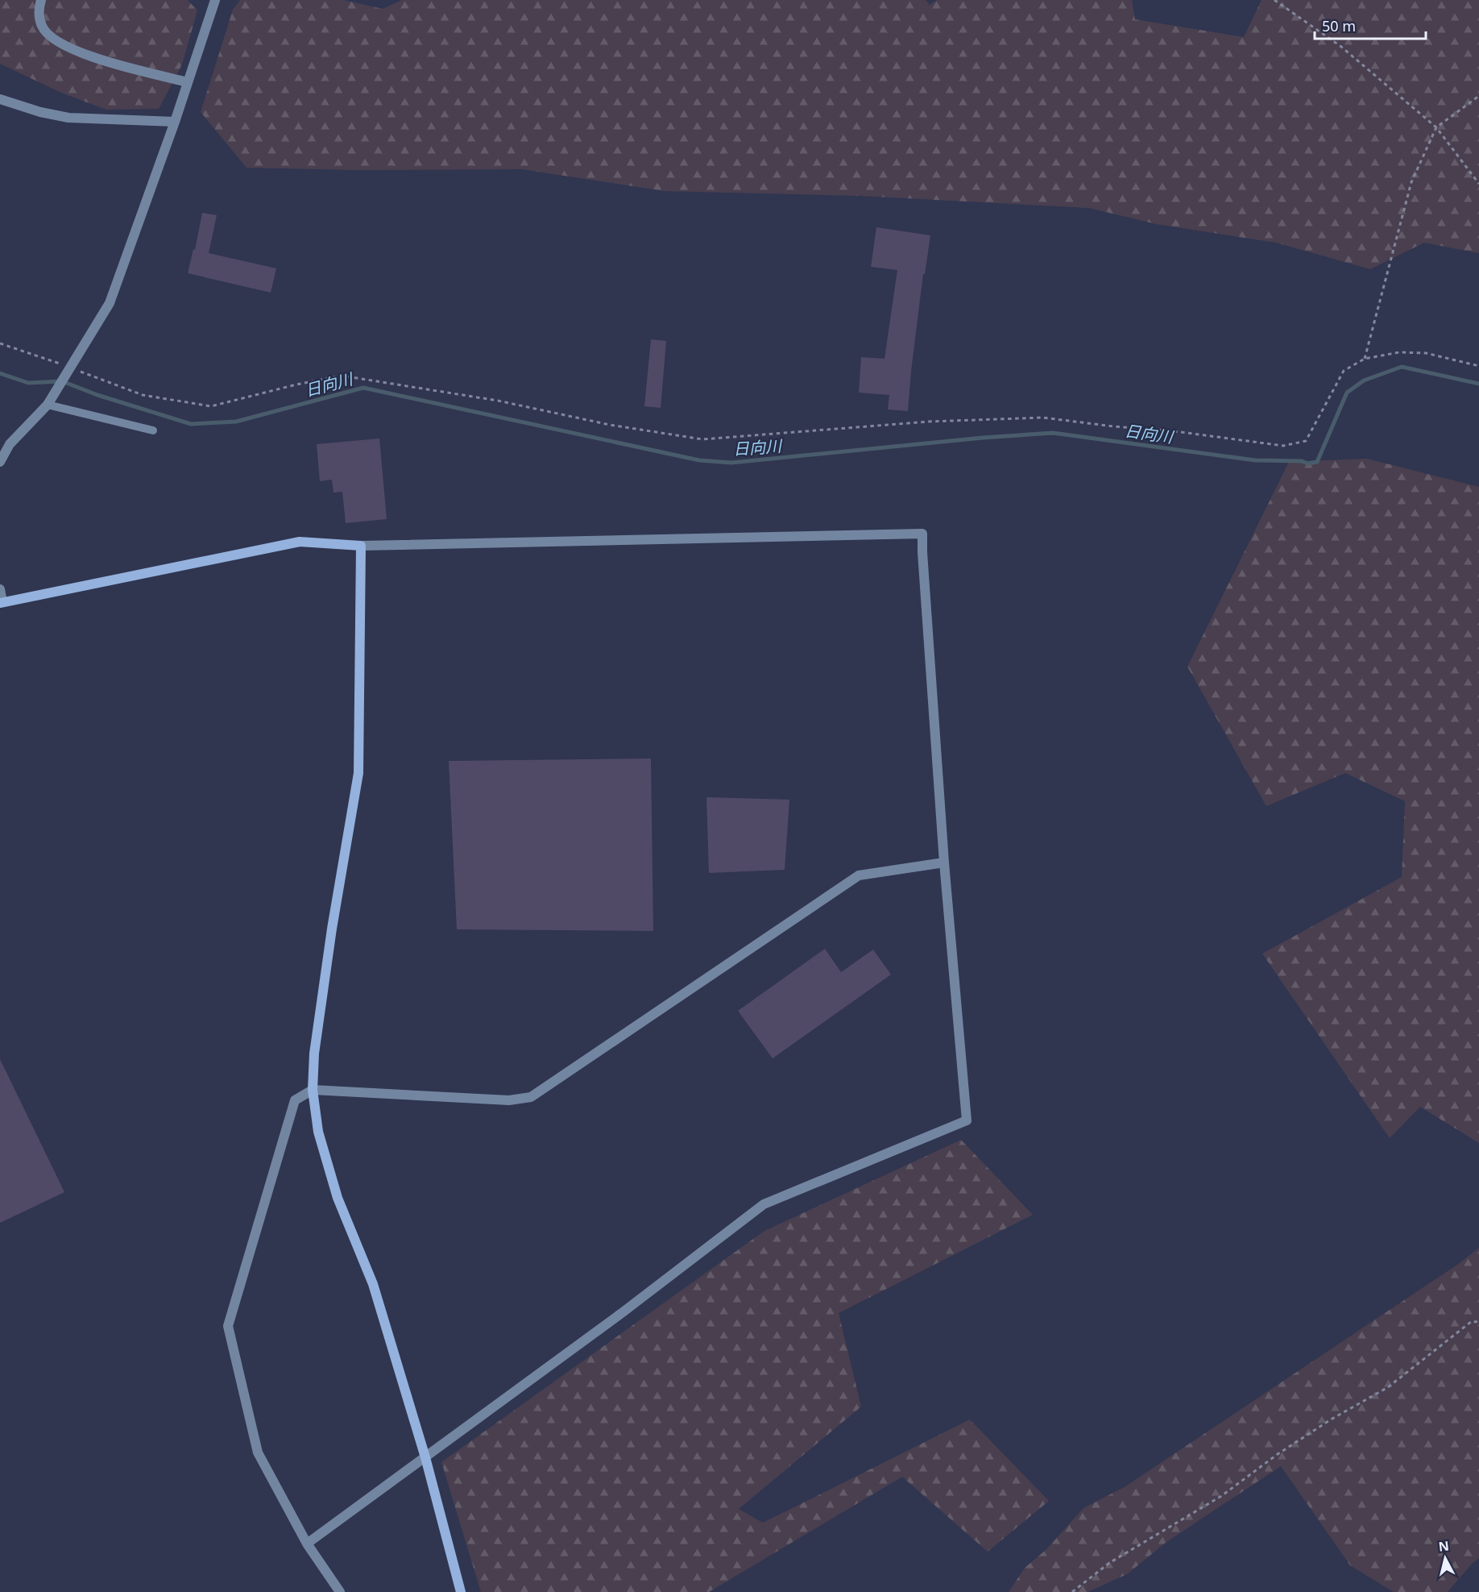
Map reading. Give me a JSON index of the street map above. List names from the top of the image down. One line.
{"water":["日向川"],"scale_bar":"50 m","north":"top"}
